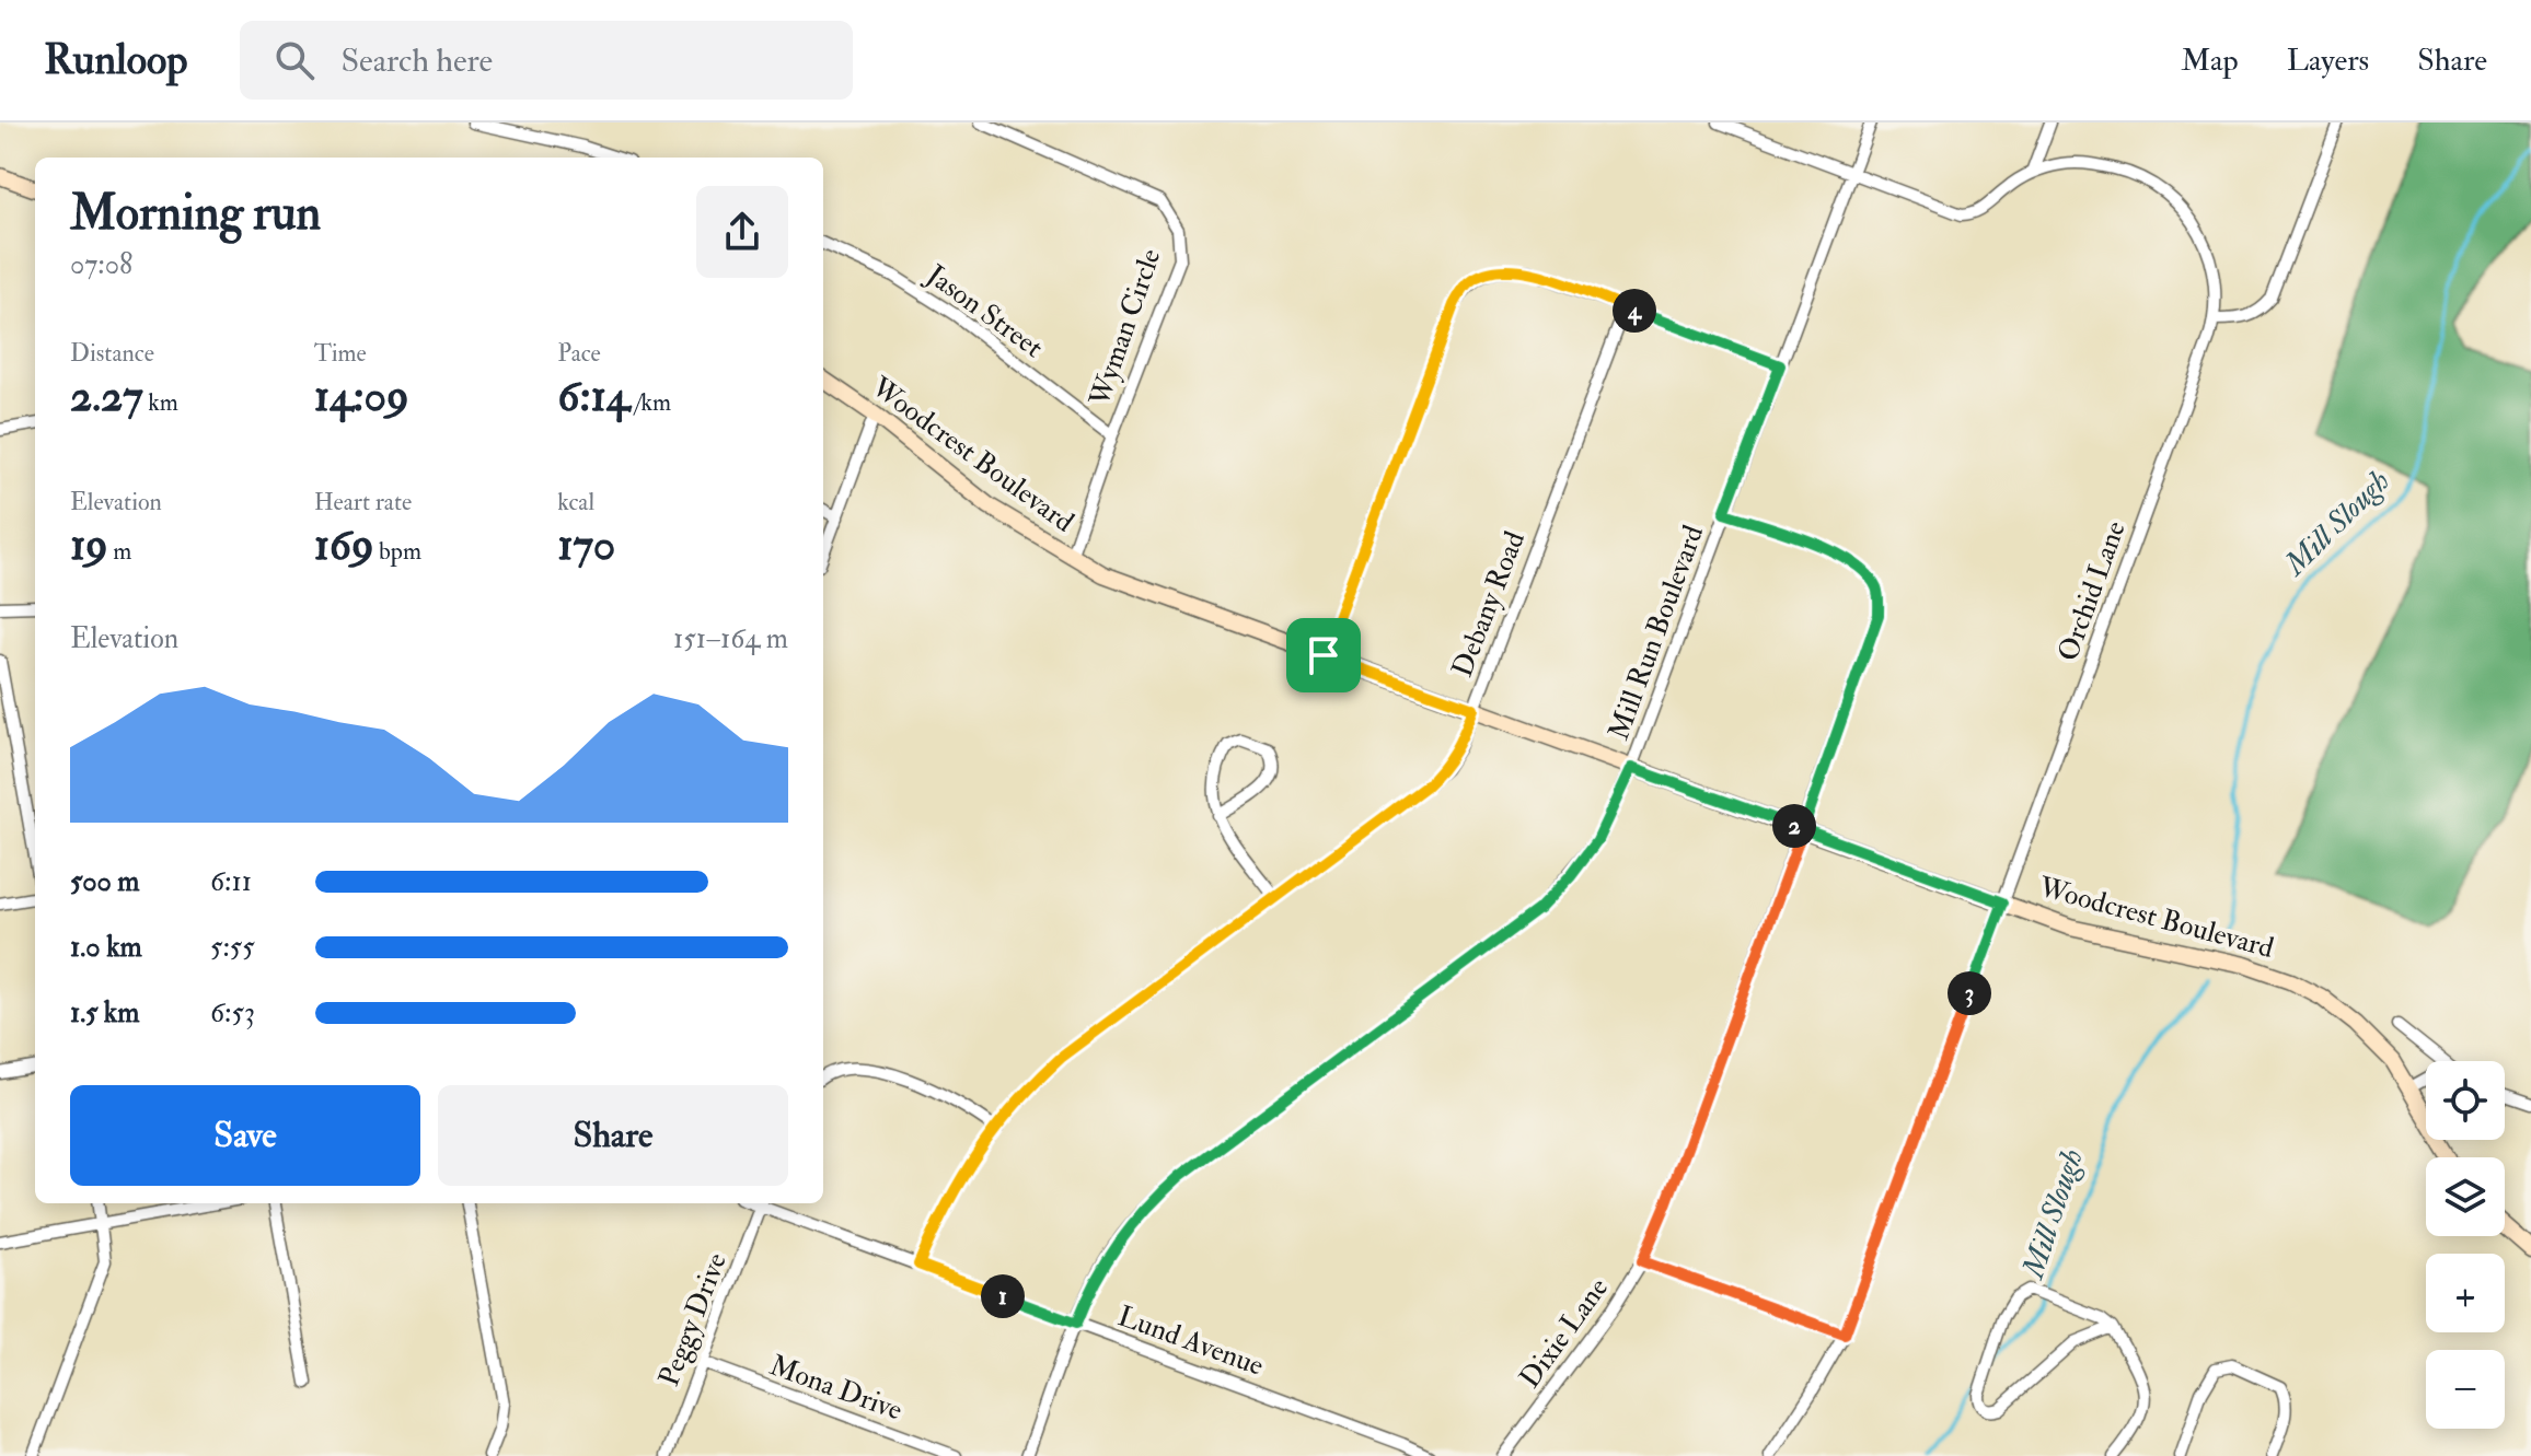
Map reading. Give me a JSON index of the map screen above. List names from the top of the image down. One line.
{"streets":{"street":["Jason Street","Wyman Circle","Woodcrest Boulevard","Orchid Lane","Debany Road","Mill Run Boulevard","Peggy Drive","Dixie Lane","Lund Avenue","Mona Drive"]},"crossings":[["Jason Street","Wyman Circle"],["Wyman Circle","Woodcrest Boulevard"],["Woodcrest Boulevard","Orchid Lane"],["Woodcrest Boulevard","Debany Road"],["Woodcrest Boulevard","Mill Run Boulevard"],["Woodcrest Boulevard","Dixie Lane"],["Orchid Lane","Mill Run Boulevard"],["Debany Road","Lund Avenue"],["Mill Run Boulevard","Dixie Lane"],["Mill Run Boulevard","Lund Avenue"],["Peggy Drive","Mona Drive"]],"water":["Mill Slough"],"page":{"header":"Runloop","search":"Search here","nav":["Map","Layers","Share"],"heading":["Morning run","07:08"],"pins":["4","2","3","1"],"stats":[["Distance","2.27 km"],["Time","14:09"],["Pace","6:14 /km"],["Elevation","19 m"],["Heart rate","169 bpm"],["kcal","170"]],"chart":["Elevation","151–164 m"],"list":[{"name":"500 m","note":"6:11"},{"name":"1.0 km","note":"5:55"},{"name":"1.5 km","note":"6:53"}],"map_buttons":["+","−"],"buttons":["Save","Share"]}}
